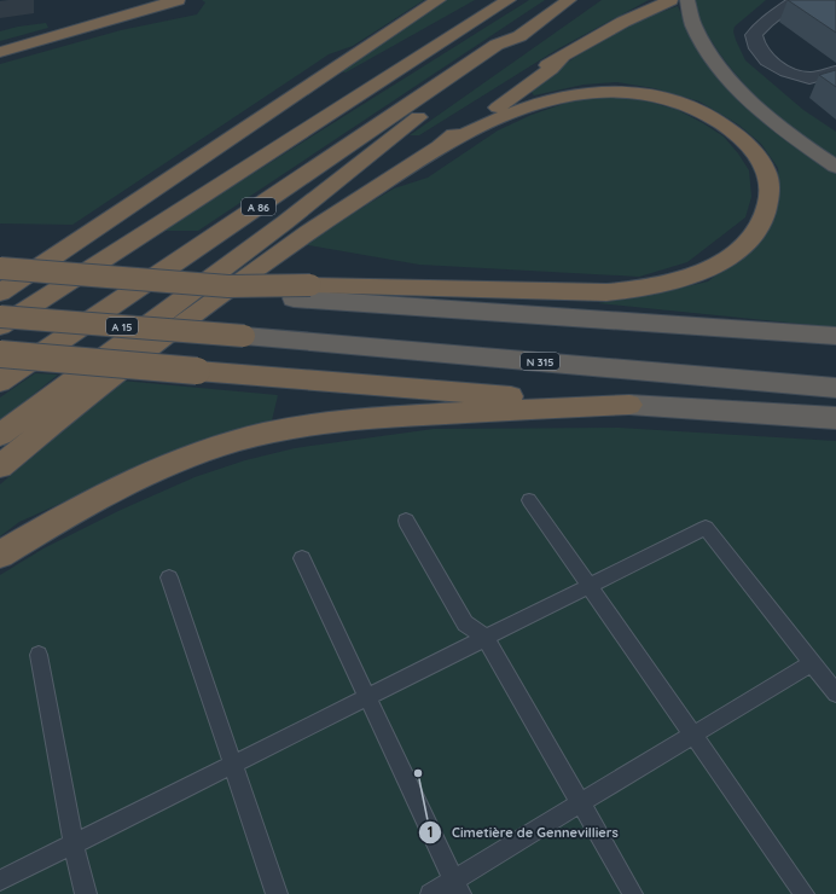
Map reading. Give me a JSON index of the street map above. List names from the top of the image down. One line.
{"streets":{"highway":["A 86","A 15","N 315"]},"crossings":[["A 15","N 315"]],"places":["Cimetière de Gennevilliers"]}
